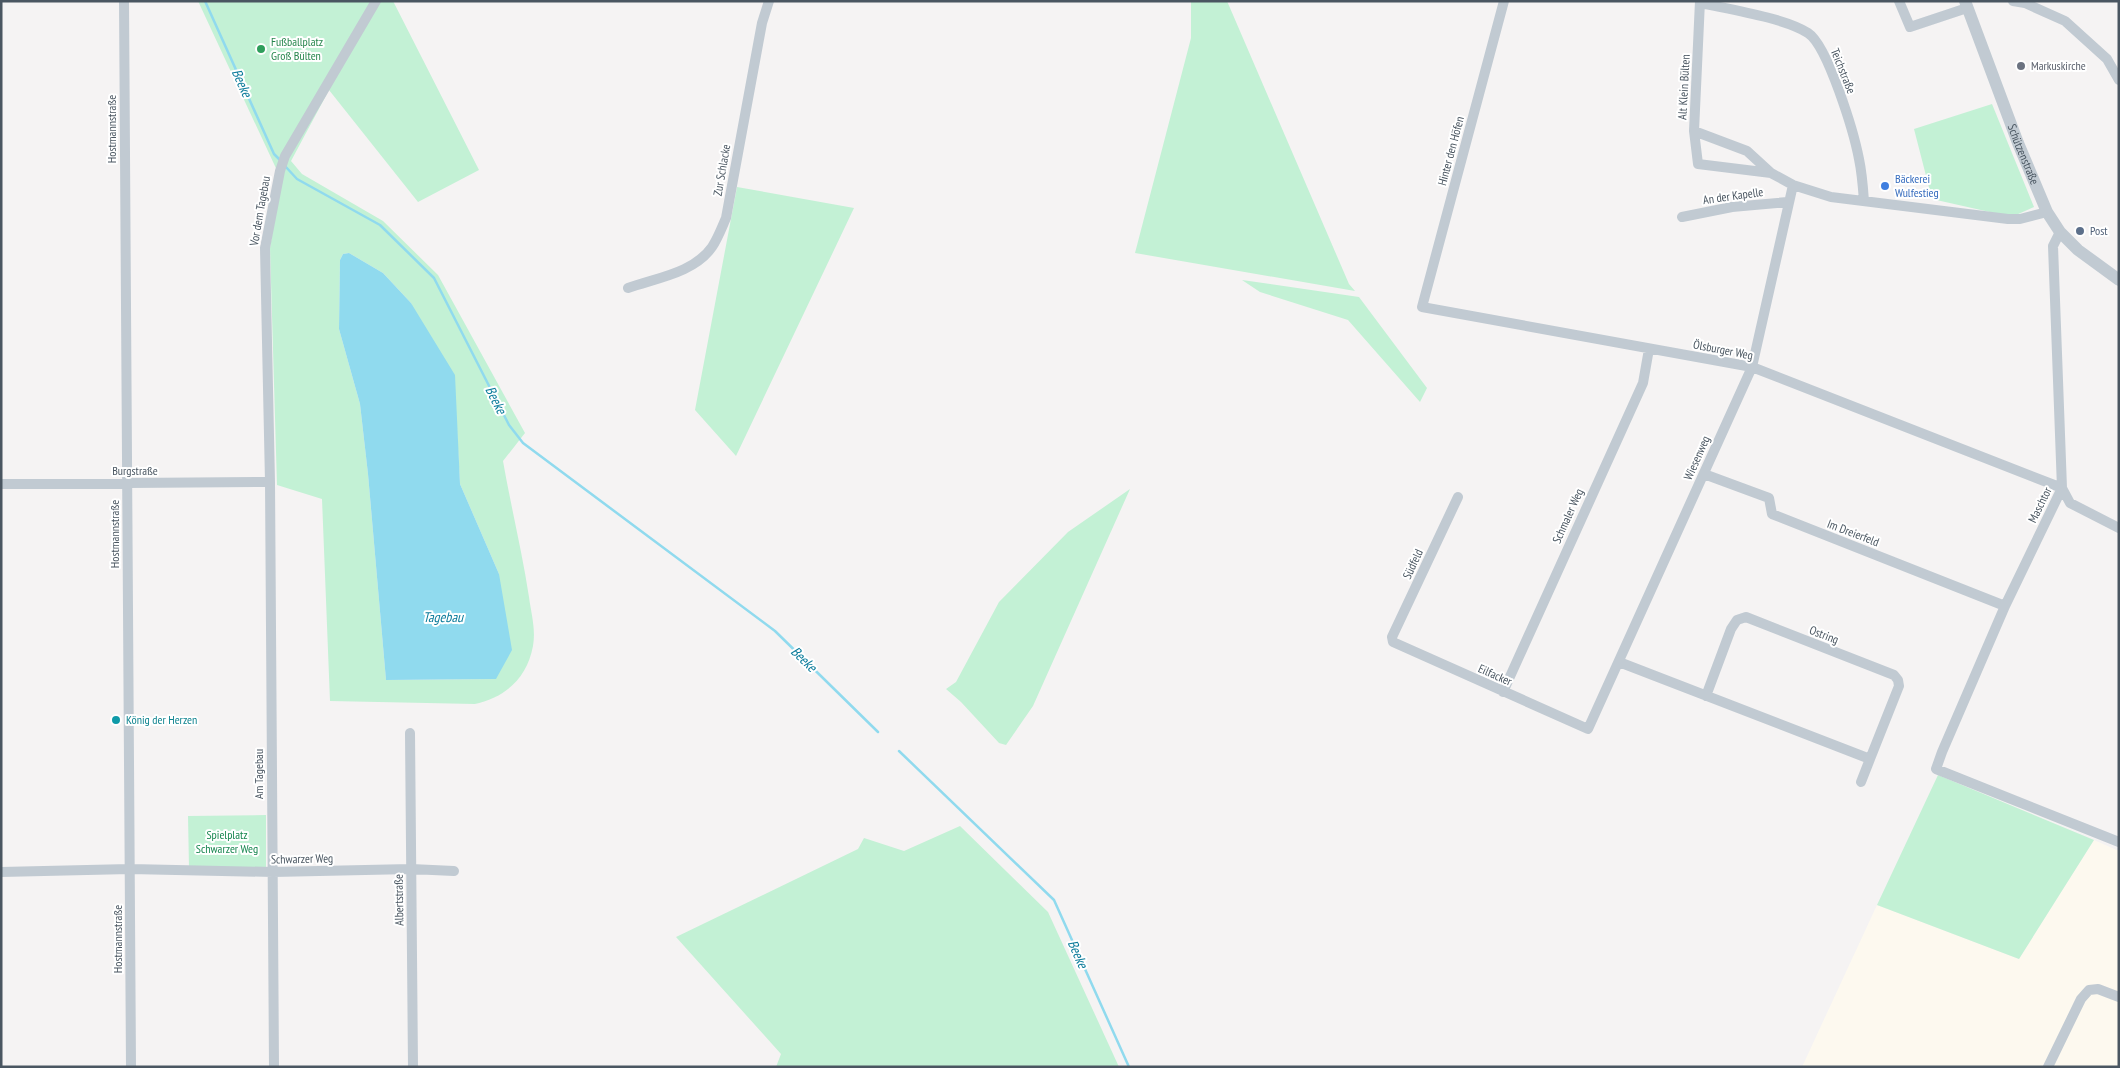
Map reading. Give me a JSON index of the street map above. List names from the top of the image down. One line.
{"streets":{"street":["Teichstraße","Alt Klein Bülten","Hostmannstraße","Hinter den Höfen","Schützenstraße","Zur Schlacke","An der Kapelle","Vor dem Tagebau","Ölsburger Weg","Wiesenweg","Burgstraße","Maschtor","Schmaler Weg","Im Dreierfeld","Südfeld","Ostring","Eilfacker","Am Tagebau","Schwarzer Weg","Albertstraße"]},"crossings":[["Teichstraße","Alt Klein Bülten"],["Alt Klein Bülten","Schützenstraße"],["Alt Klein Bülten","An der Kapelle"],["Alt Klein Bülten","Wiesenweg"],["Hostmannstraße","Burgstraße"],["Hostmannstraße","Schwarzer Weg"],["Hinter den Höfen","Ölsburger Weg"],["Schützenstraße","Maschtor"],["An der Kapelle","Wiesenweg"],["Vor dem Tagebau","Burgstraße"],["Vor dem Tagebau","Am Tagebau"],["Ölsburger Weg","Wiesenweg"],["Ölsburger Weg","Maschtor"],["Ölsburger Weg","Schmaler Weg"],["Wiesenweg","Im Dreierfeld"],["Wiesenweg","Eilfacker"],["Burgstraße","Am Tagebau"],["Maschtor","Im Dreierfeld"],["Schmaler Weg","Eilfacker"],["Südfeld","Eilfacker"],["Am Tagebau","Schwarzer Weg"],["Schwarzer Weg","Albertstraße"]],"water":["Beeke","Tagebau"],"parks":["Spielplatz Schwarzer Weg"],"places":["Fußballplatz Groß Bülten","Markuskirche","Bäckerei Wulfestieg","Post","König der Herzen"]}
